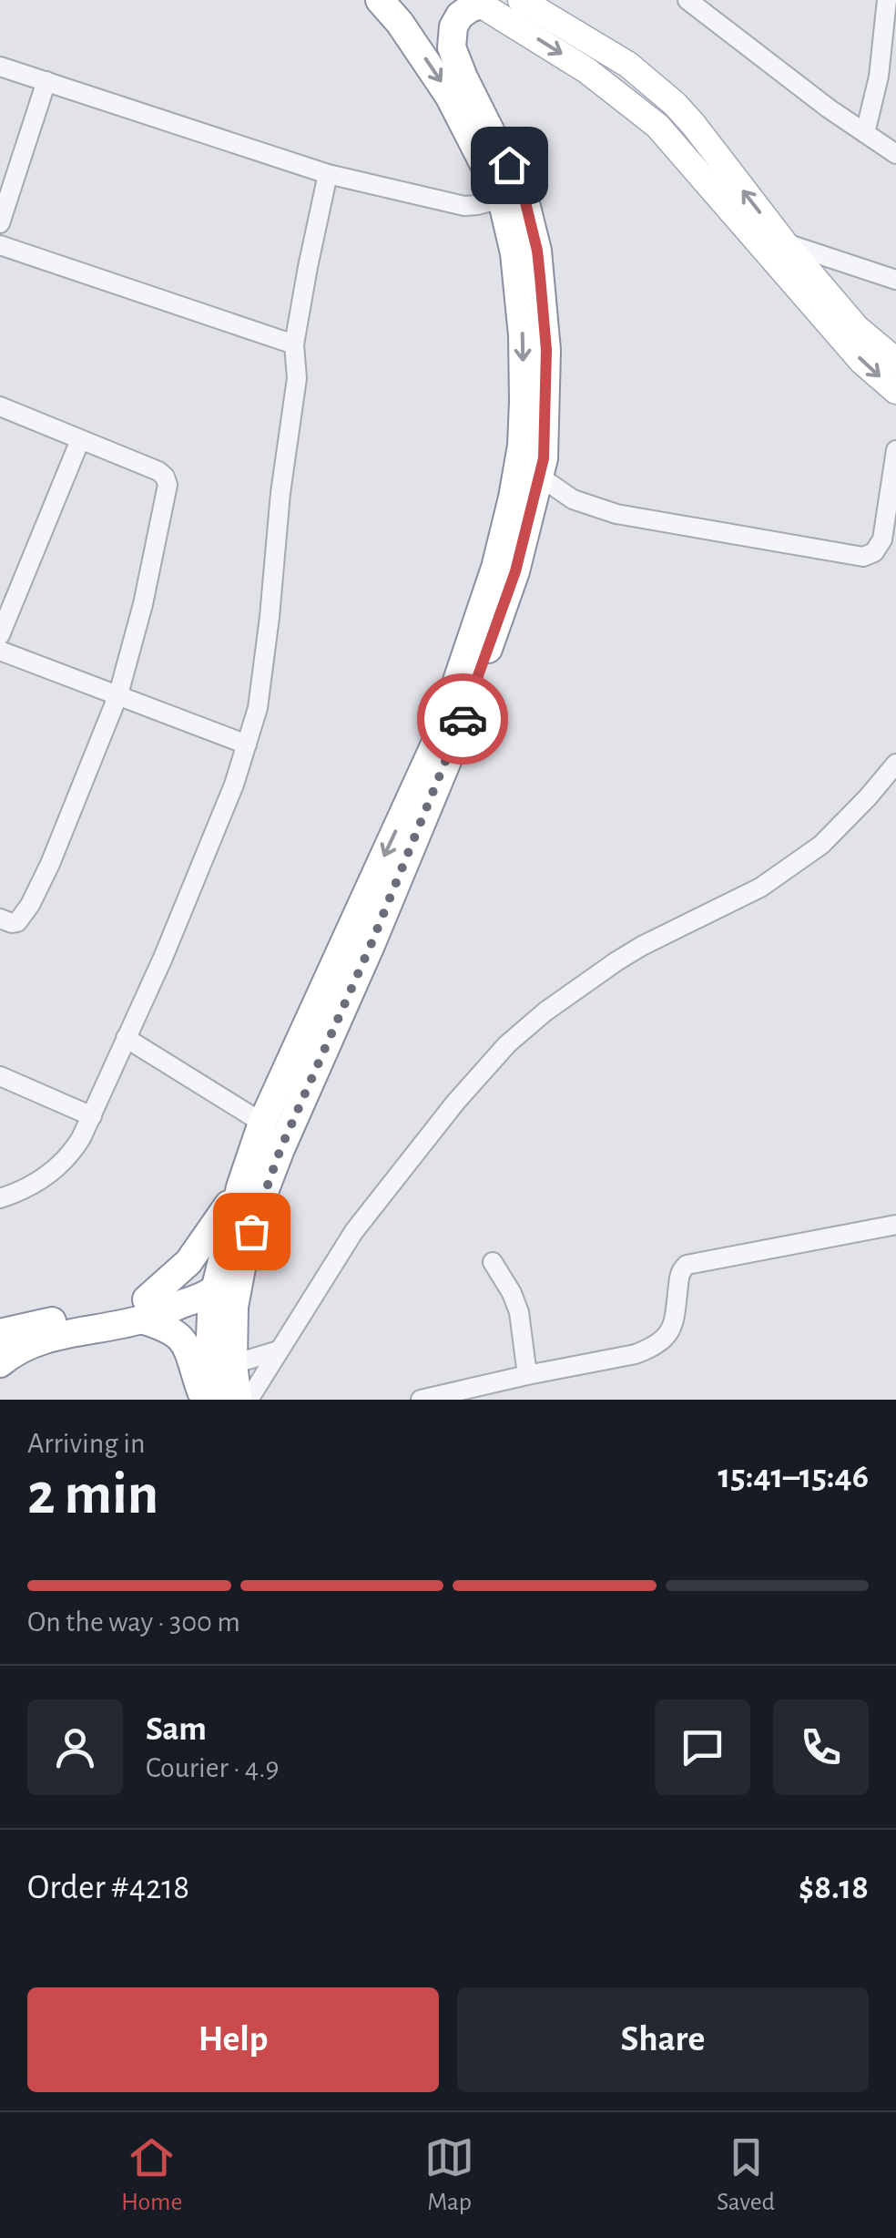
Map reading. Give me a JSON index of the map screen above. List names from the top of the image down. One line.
{"page":{"heading":["2 min","Arriving in","15:41–15:46"],"panel":["Sam","Courier · 4.9","Order #4218","$8.18"],"bar":"On the way · 300 m","buttons":["Help","Share"],"tabs":["Home","Map","Saved"]}}
